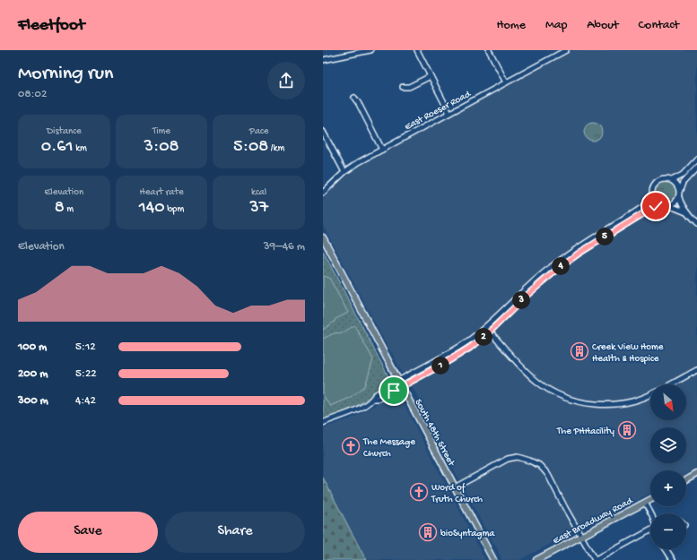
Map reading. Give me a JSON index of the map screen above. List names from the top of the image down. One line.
{"streets":{"main road":["South 48th Street","East Broadway Road"],"street":["East Roeser Road"]},"places":{"building":["Creek View Home Health & Hospice","The PHHacility","bioSyntagma"],"church":["The Message Church","Word of Truth Church"]},"north":"bottom right","page":{"header":"Fleetfoot","nav":["Home","Map","About","Contact"],"heading":["Morning run","08:02"],"stats":[["Distance","0.61 km"],["Time","3:08"],["Pace","5:08 /km"],["Elevation","8 m"],["Heart rate","140 bpm"],["kcal","37"]],"pins":["5","4","3","2","1"],"chart":["Elevation","39–46 m"],"list":[{"name":"100 m","note":"5:12"},{"name":"200 m","note":"5:22"},{"name":"300 m","note":"4:42"}],"map_buttons":["+","−"],"buttons":["Save","Share"]}}
